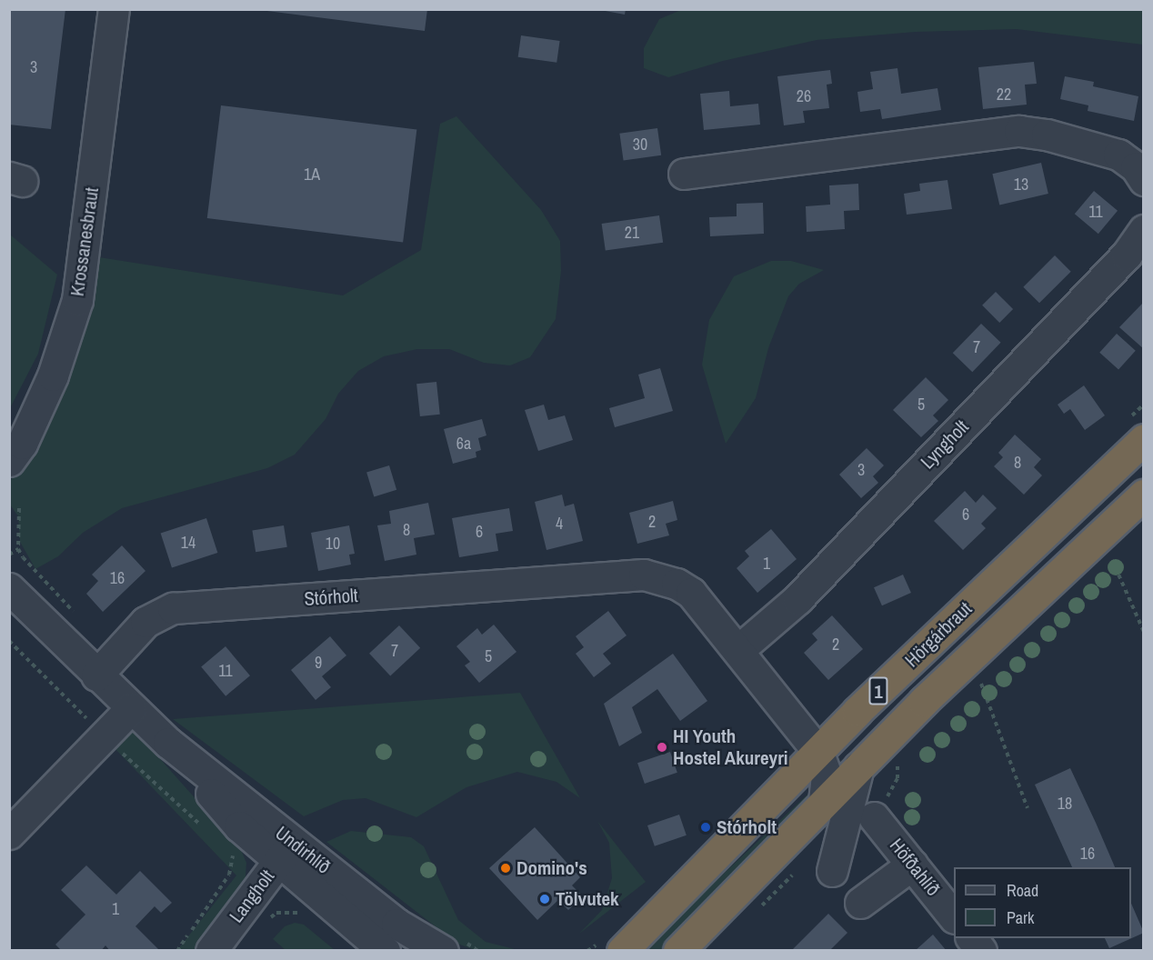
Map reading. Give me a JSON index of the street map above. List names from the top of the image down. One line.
{"streets":{"highway":["Hörgárbraut","1"],"street":["Krossanesbraut","Lyngholt","Stórholt","Undirhlíð","Höfðahlíð","Langholt"]},"crossings":[["Lyngholt","Stórholt"],["Stórholt","Hörgárbraut"],["Stórholt","Undirhlíð"],["Undirhlíð","Langholt"]],"places":["HI Youth Hostel Akureyri","Stórholt","Domino's","Tölvutek"],"house_numbers":["3","22","26","30","1A","13","11","21","7","5","6a","8","3","6","2","4","8","6","14","10","1","16","2","7","5","9","11","18","16","1"],"legend":["Road","Park"]}
